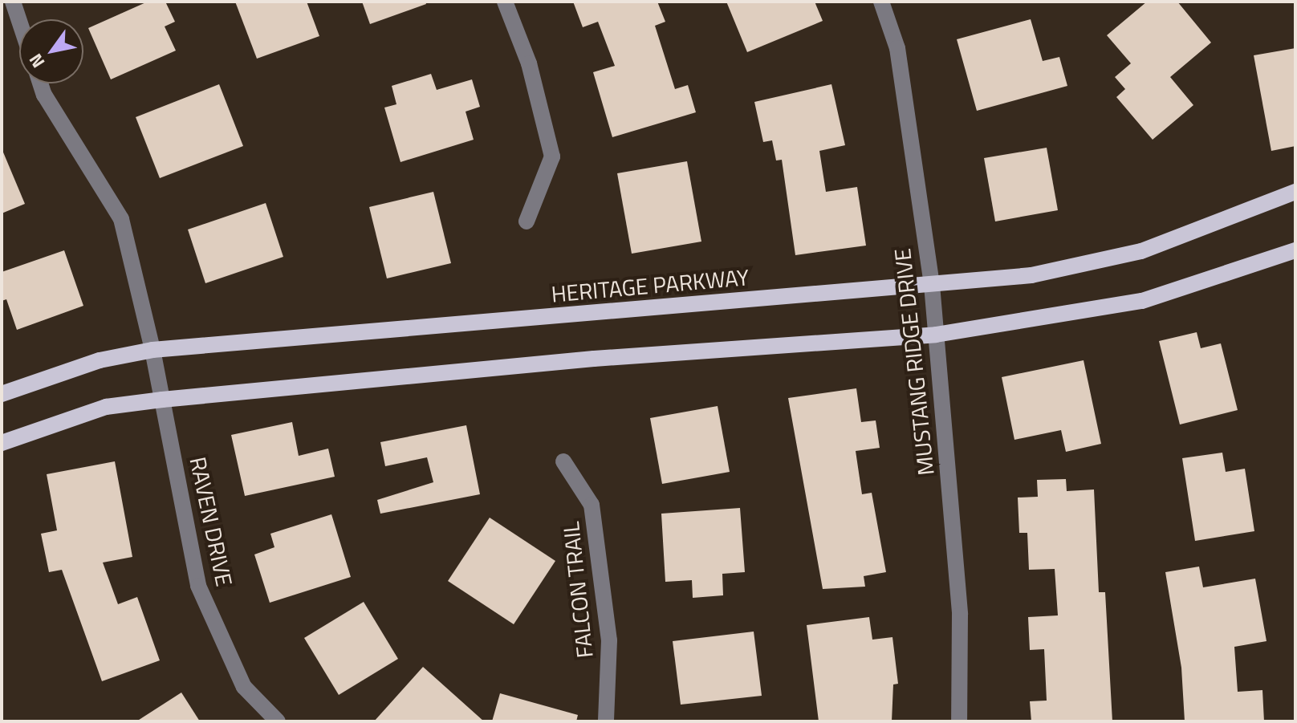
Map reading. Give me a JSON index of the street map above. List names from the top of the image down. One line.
{"streets":{"main road":["HERITAGE PARKWAY"],"street":["MUSTANG RIDGE DRIVE","RAVEN DRIVE","FALCON TRAIL"]},"crossings":[["HERITAGE PARKWAY","MUSTANG RIDGE DRIVE"],["HERITAGE PARKWAY","RAVEN DRIVE"]],"north":"bottom left"}
